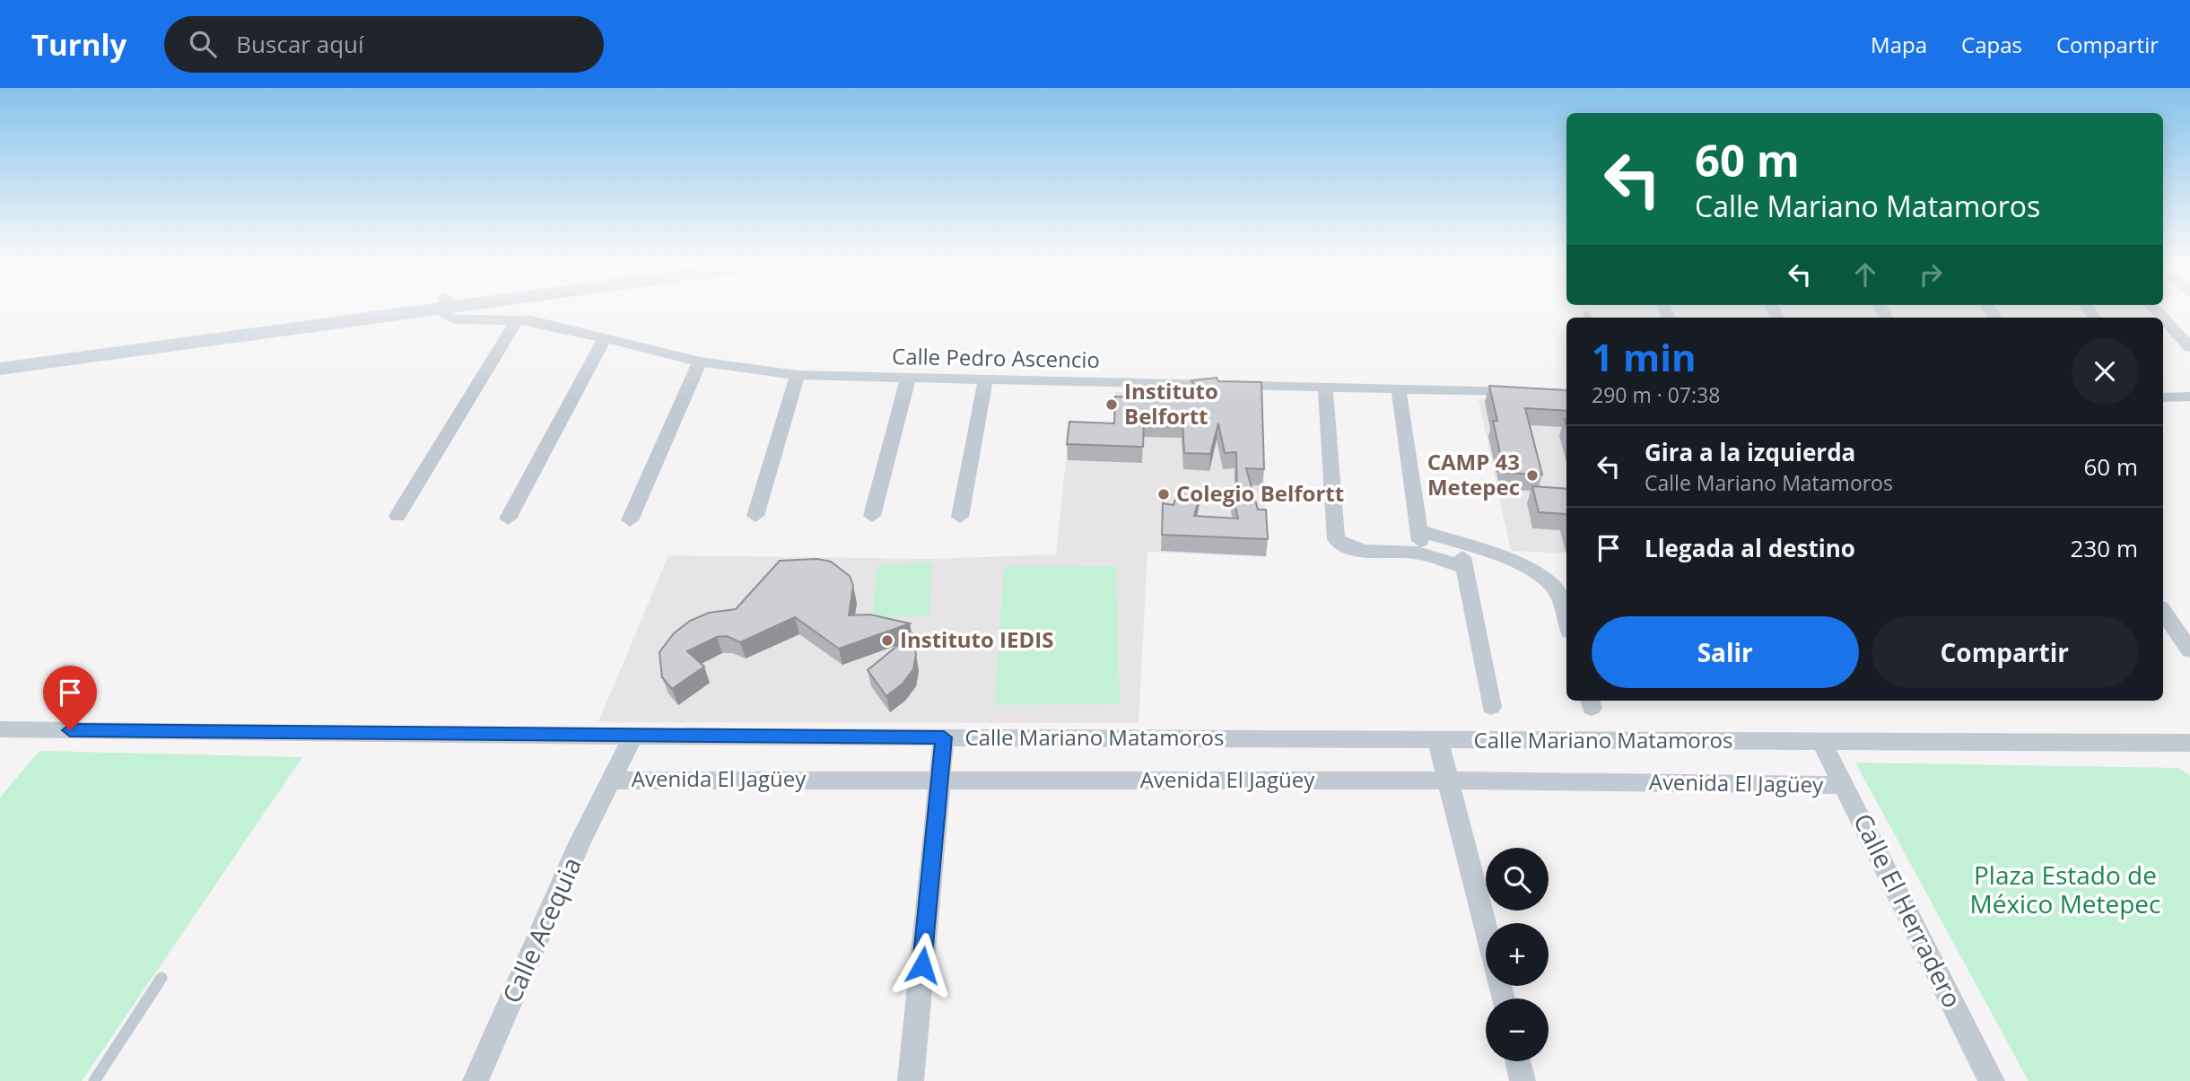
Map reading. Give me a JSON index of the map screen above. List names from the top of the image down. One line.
{"streets":{"street":["Calle Pedro Ascencio","Calle Mariano Matamoros","Avenida El Jagüey","Calle El Herradero","Calle Acequia"]},"crossings":[["Calle Mariano Matamoros","Calle El Herradero"],["Calle Mariano Matamoros","Calle Acequia"],["Avenida El Jagüey","Calle El Herradero"],["Avenida El Jagüey","Calle Acequia"]],"parks":["Plaza Estado de México Metepec"],"places":["Instituto Belfortt","CAMP 43 Metepec","Colegio Belfortt","Instituto IEDIS"],"page":{"header":"Turnly","search":"Buscar aquí","nav":["Mapa","Capas","Compartir"],"turn":["60 m","Calle Mariano Matamoros"],"heading":["1 min","290 m · 07:38"],"list":[{"name":"Gira a la izquierda","note":"Calle Mariano Matamoros","value":"60 m"},{"name":"Llegada al destino","value":"230 m"}],"buttons":["Salir","Compartir"],"map_buttons":["+","−"]}}
